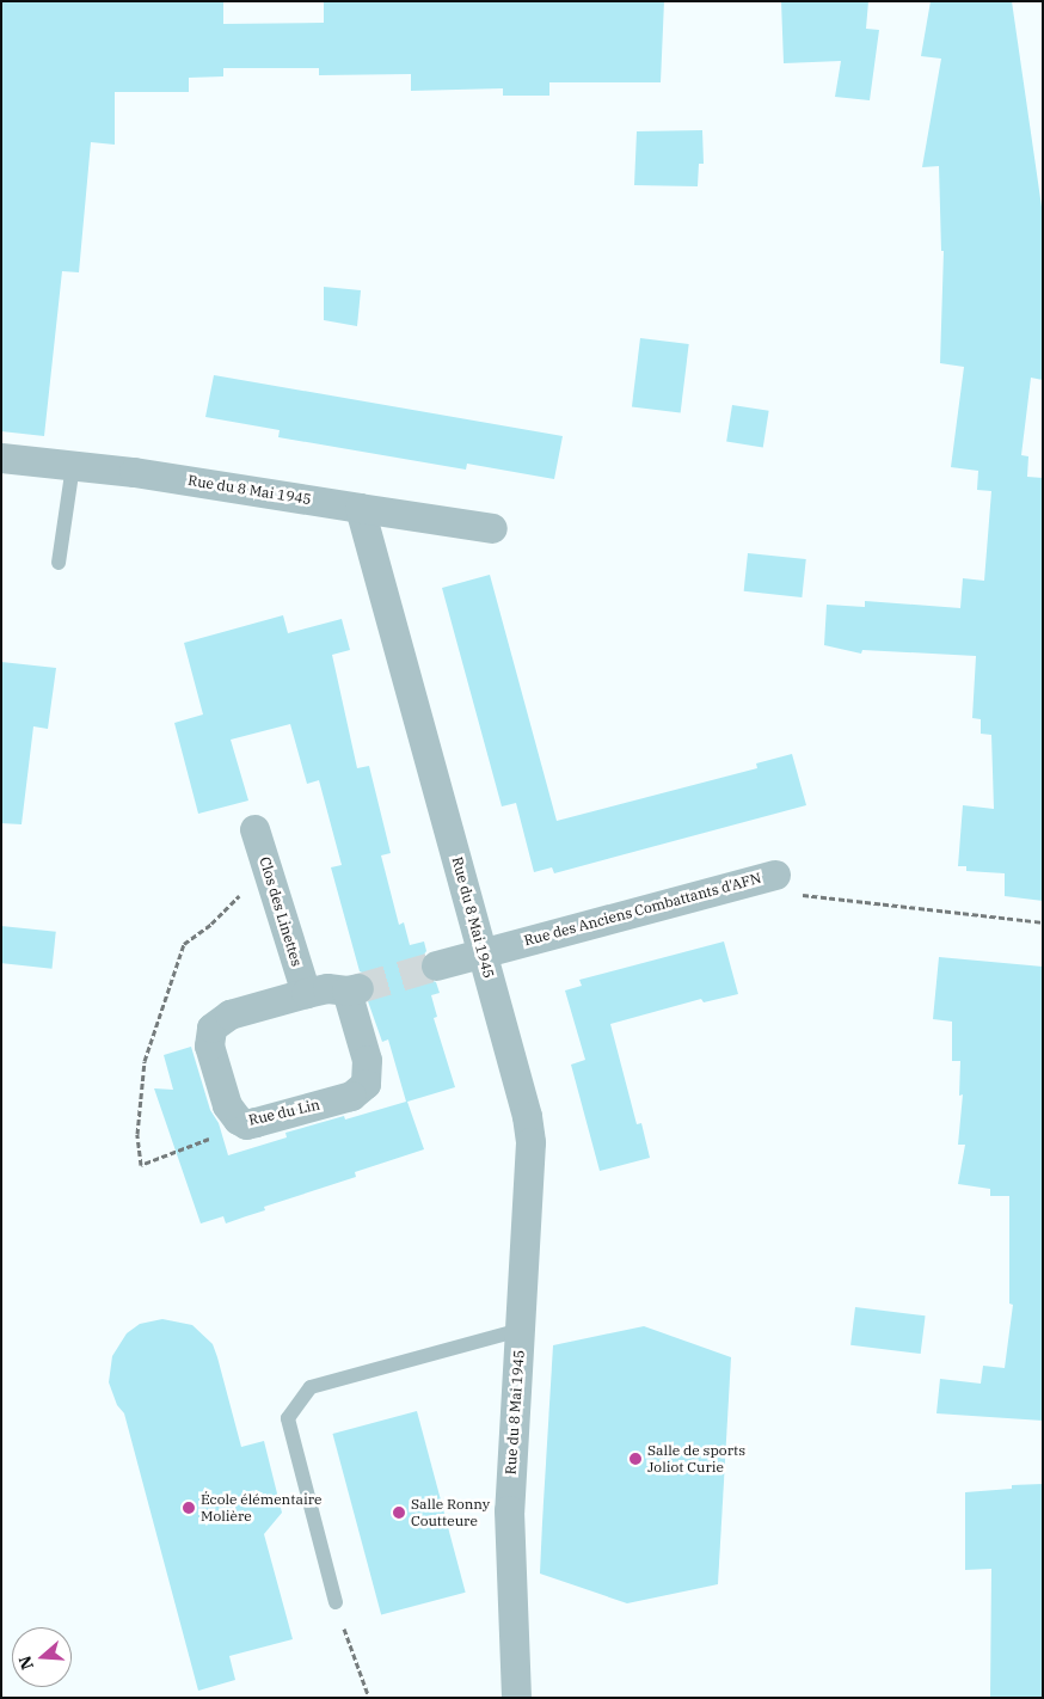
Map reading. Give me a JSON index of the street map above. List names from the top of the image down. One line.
{"streets":{"street":["Rue du 8 Mai 1945","Rue des Anciens Combattants d'AFN","Clos des Linettes","Rue du Lin"]},"crossings":[["Rue du 8 Mai 1945","Rue des Anciens Combattants d'AFN"],["Clos des Linettes","Rue du Lin"]],"places":["Salle de sports Joliot Curie","École élémentaire Molière","Salle Ronny Coutteure"],"north":"left"}
